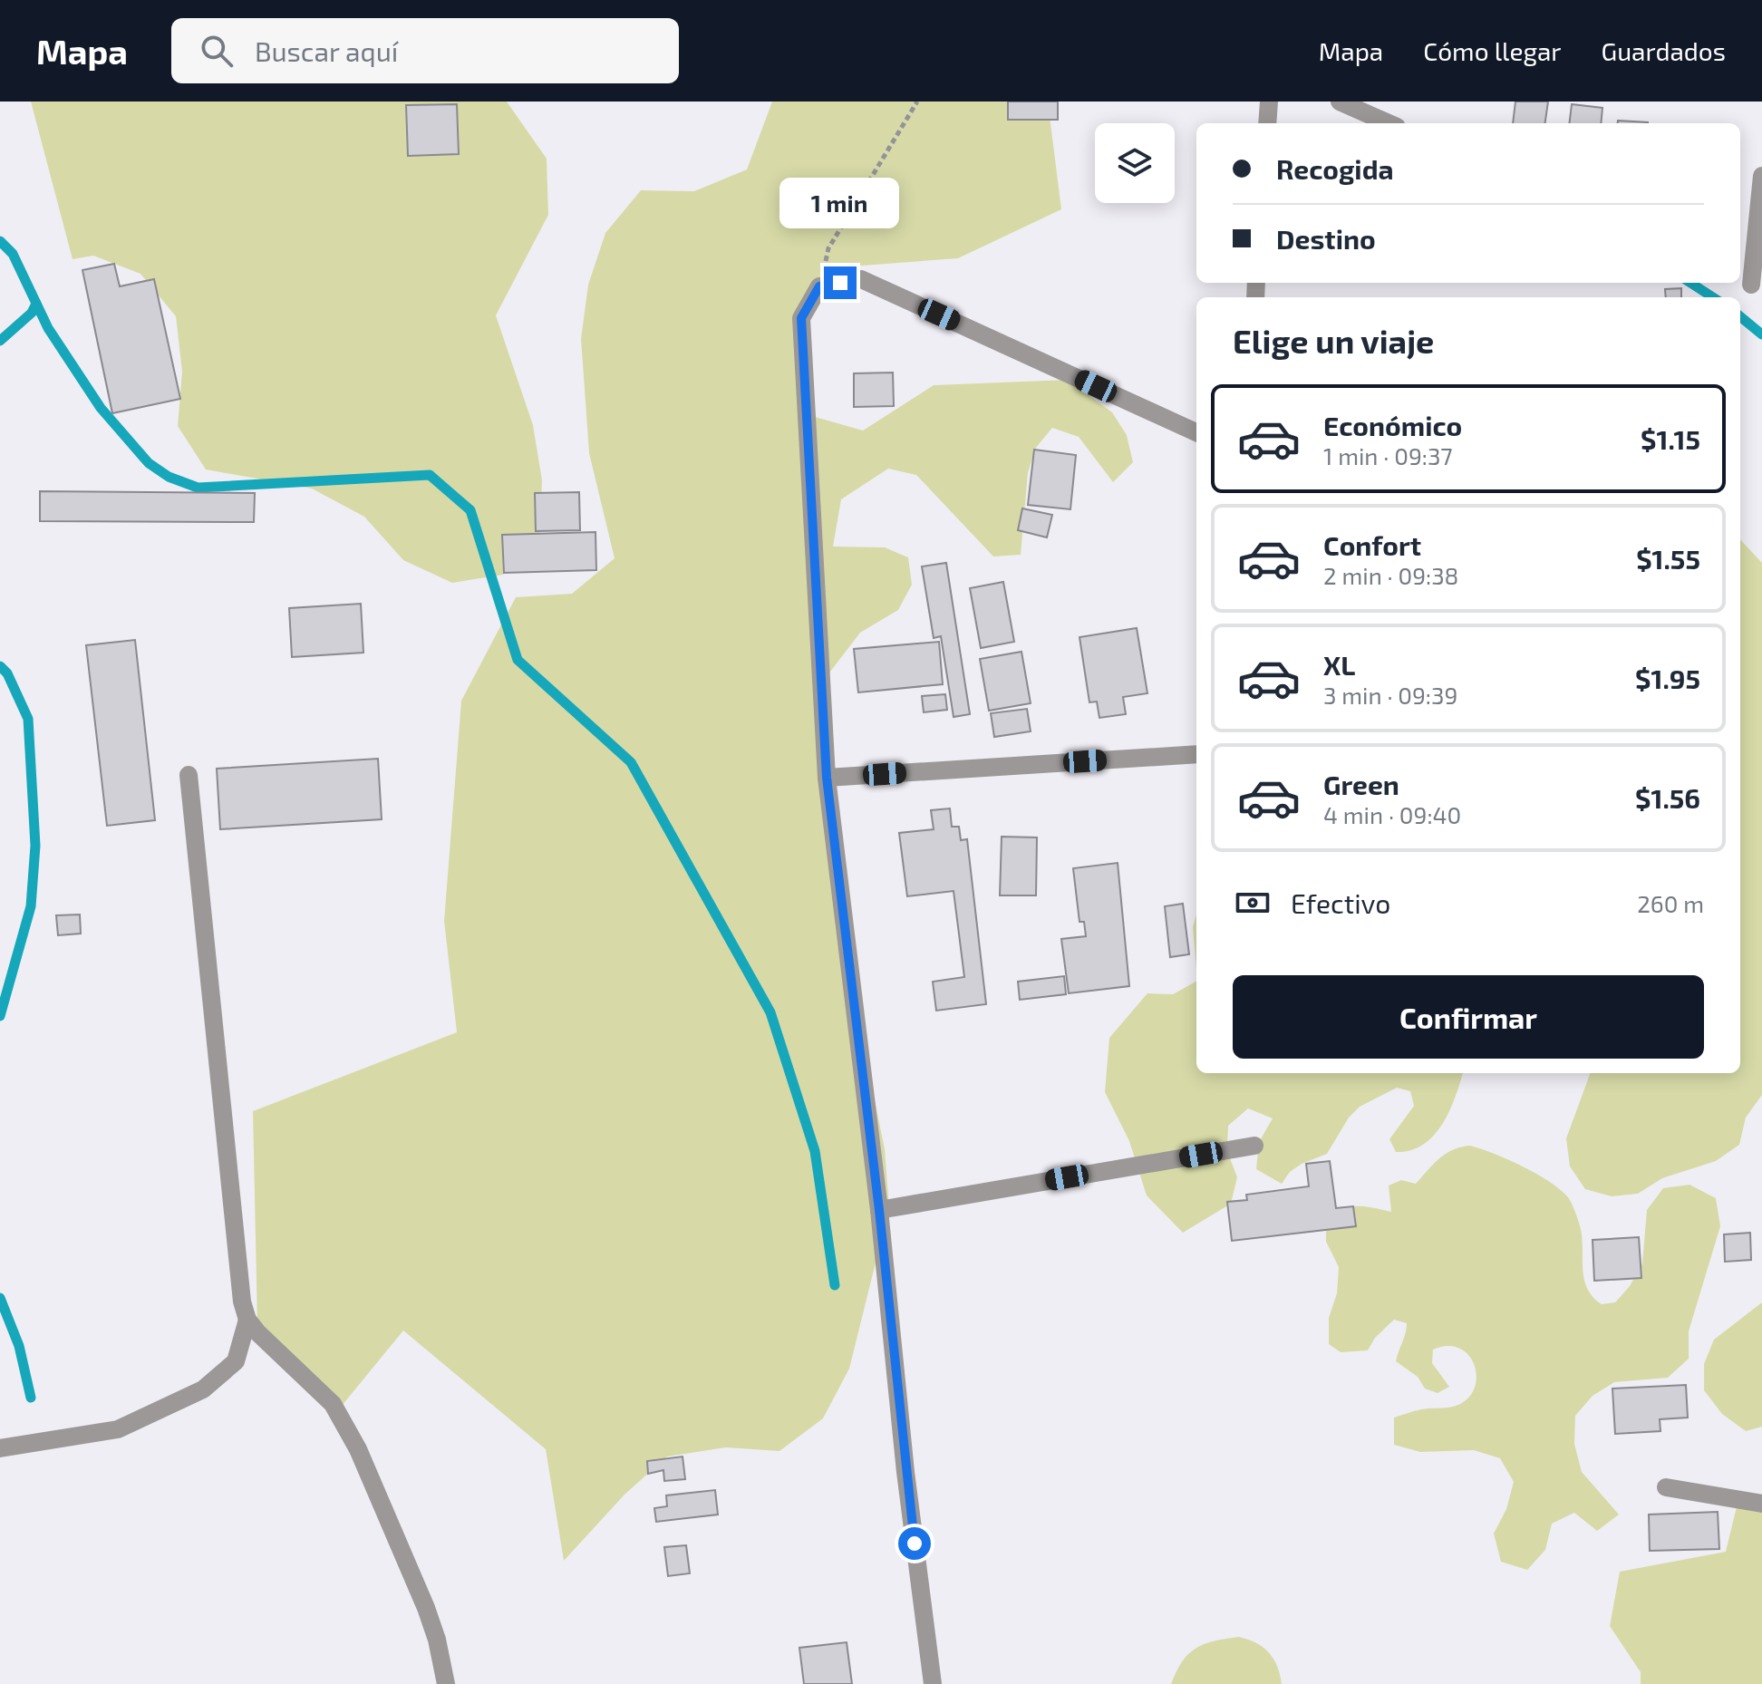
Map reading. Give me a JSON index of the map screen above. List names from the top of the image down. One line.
{"page":{"header":"Mapa","search":"Buscar aquí","nav":["Mapa","Cómo llegar","Guardados"],"banner":["Recogida","Destino"],"bubble":"1 min","heading":"Elige un viaje","list":[{"name":"Económico","note":"1 min · 09:37","value":"$1.15"},{"name":"Confort","note":"2 min · 09:38","value":"$1.55"},{"name":"XL","note":"3 min · 09:39","value":"$1.95"},{"name":"Green","note":"4 min · 09:40","value":"$1.56"}],"pay":["Efectivo","260 m"],"buttons":"Confirmar"}}
